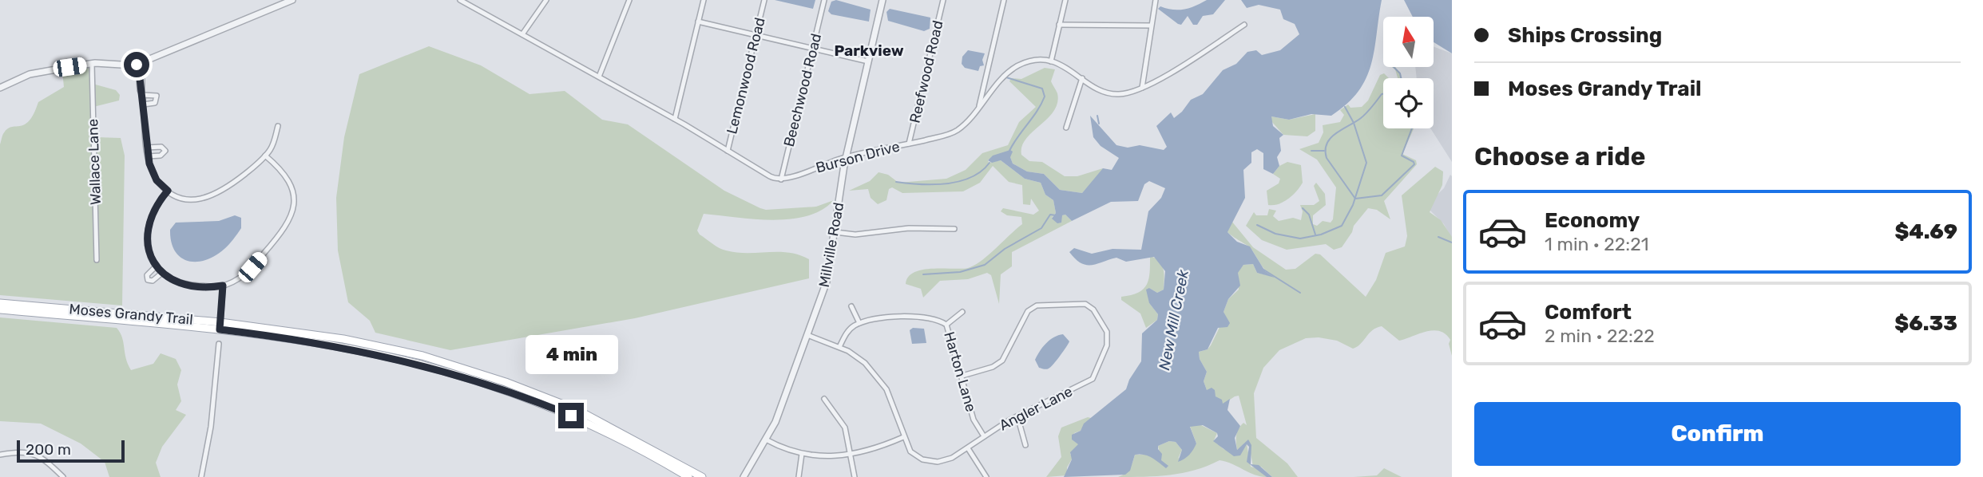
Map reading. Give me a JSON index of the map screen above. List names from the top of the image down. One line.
{"streets":{"main road":["Moses Grandy Trail"],"street":["Reefwood Road","Lemonwood Road","Beechwood Road","Burson Drive","Wallace Lane","Millville Road","Harton Lane","Angler Lane"]},"crossings":[["Reefwood Road","Burson Drive"],["Beechwood Road","Burson Drive"],["Burson Drive","Millville Road"],["Millville Road","Angler Lane"],["Harton Lane","Angler Lane"]],"districts":["Parkview"],"water":["New Mill Creek"],"scale_bar":"200 m","north":"top","page":{"banner":["Ships Crossing","Moses Grandy Trail"],"heading":"Choose a ride","list":[{"name":"Economy","note":"1 min · 22:21","value":"$4.69"},{"name":"Comfort","note":"2 min · 22:22","value":"$6.33"}],"bubble":"4 min","buttons":"Confirm","scale":"200 m"}}
